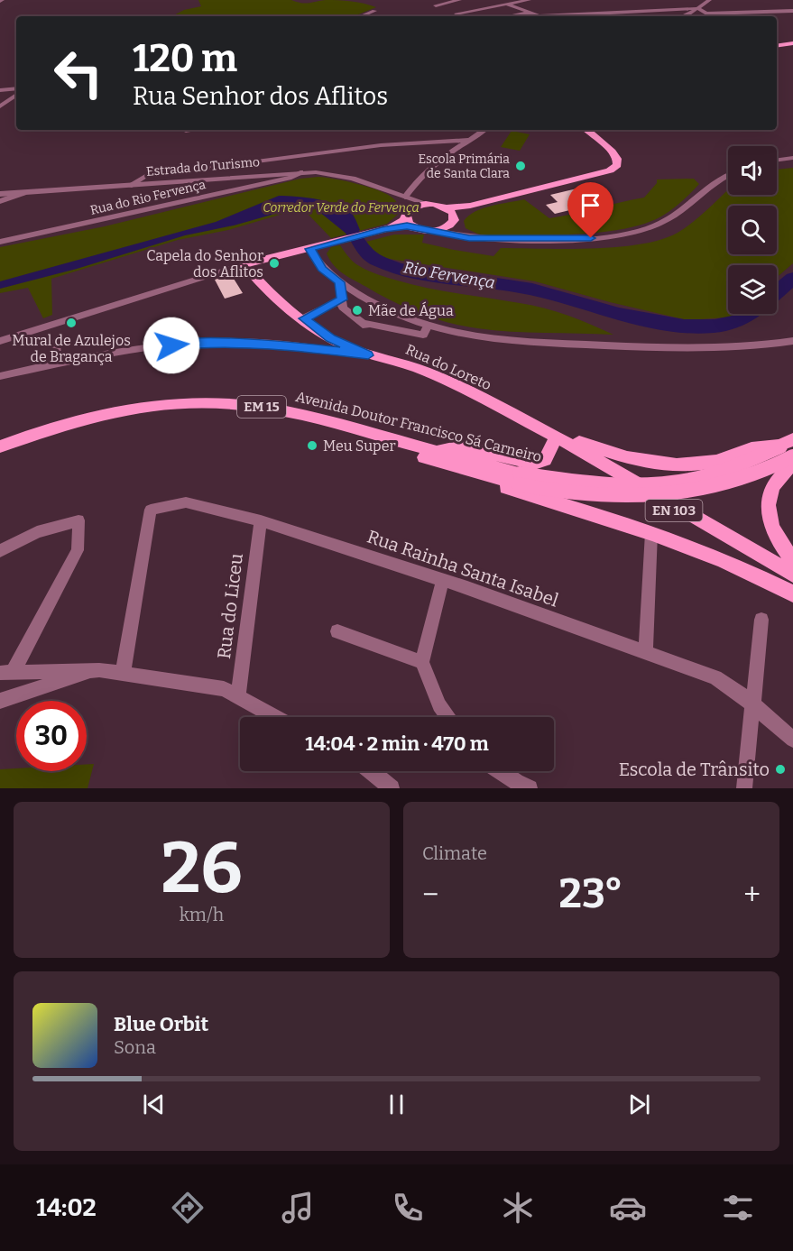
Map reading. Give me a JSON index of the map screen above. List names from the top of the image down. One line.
{"streets":{"main road":["Rua do Loreto","EM 15","Avenida Doutor Francisco Sá Carneiro","EN 103"],"street":["Estrada do Turismo","Rua do Rio Fervença","Rua Rainha Santa Isabel","Rua do Liceu"]},"crossings":[["Estrada do Turismo","Rua do Rio Fervença"],["Rua do Loreto","EN 103"],["Rua Rainha Santa Isabel","Rua do Liceu"]],"water":["Rio Fervença"],"parks":["Corredor Verde do Fervença"],"places":["Escola Primária de Santa Clara","Capela do Senhor dos Aflitos","Mãe de Água","Mural de Azulejos de Bragança","Meu Super","Escola de Trânsito"],"page":{"turn":["120 m","Rua Senhor dos Aflitos"],"limit":"30","trip":"14:04 · 2 min · 470 m","tile":[["26","km/h"],"Climate"],"heat":["−","23°","+"],"song":["Blue Orbit","Sona"],"tabs":"14:02"}}
